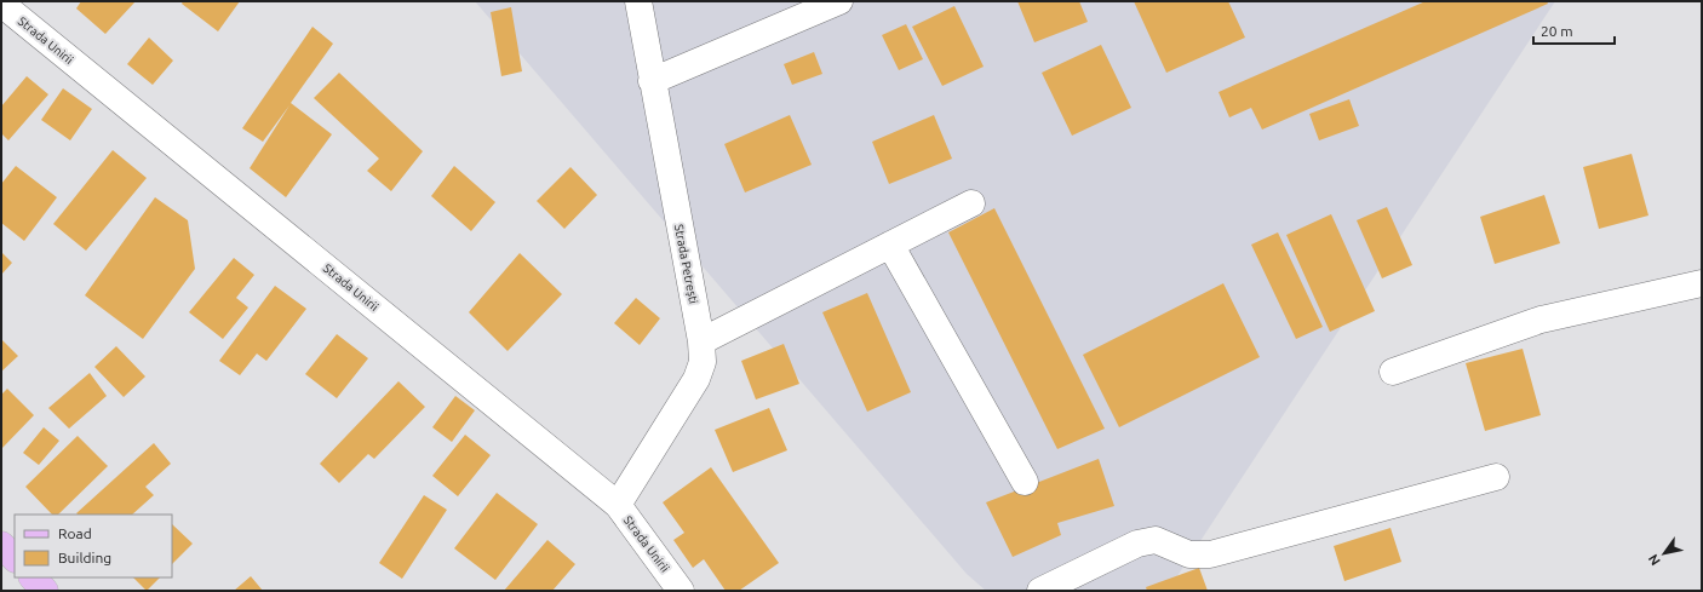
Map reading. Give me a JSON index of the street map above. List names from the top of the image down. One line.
{"streets":{"street":["Strada Unirii","Strada Petrești"]},"crossings":[["Strada Unirii","Strada Petrești"]],"legend":["Road","Building"],"scale_bar":"20 m","north":"bottom left"}
